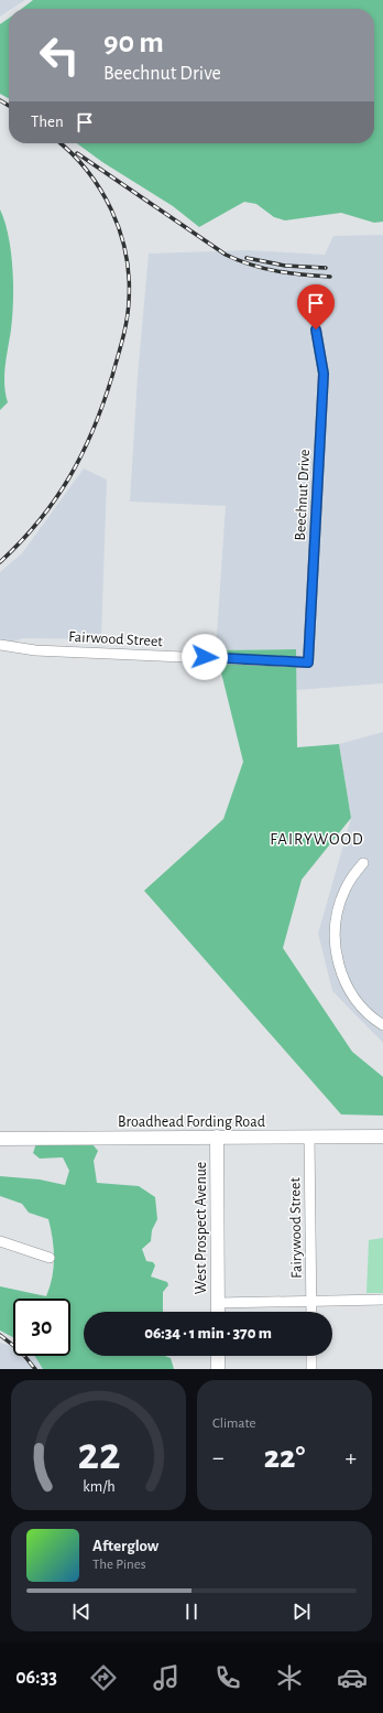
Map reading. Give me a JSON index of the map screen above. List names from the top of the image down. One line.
{"streets":{"street":["Beechnut Drive","Fairwood Street","Broadhead Fording Road","West Prospect Avenue","Fairywood Street"]},"crossings":[["Beechnut Drive","Fairwood Street"],["Broadhead Fording Road","West Prospect Avenue"],["Broadhead Fording Road","Fairywood Street"]],"districts":["FAIRYWOOD"],"page":{"turn":["90 m","Beechnut Drive"],"then":"Then","limit":"30","trip":"06:34 · 1 min · 370 m","tile":"Climate","heat":["−","22°","+"],"song":["Afterglow","The Pines"],"tabs":"06:33","gauge":["22","km/h"]}}
